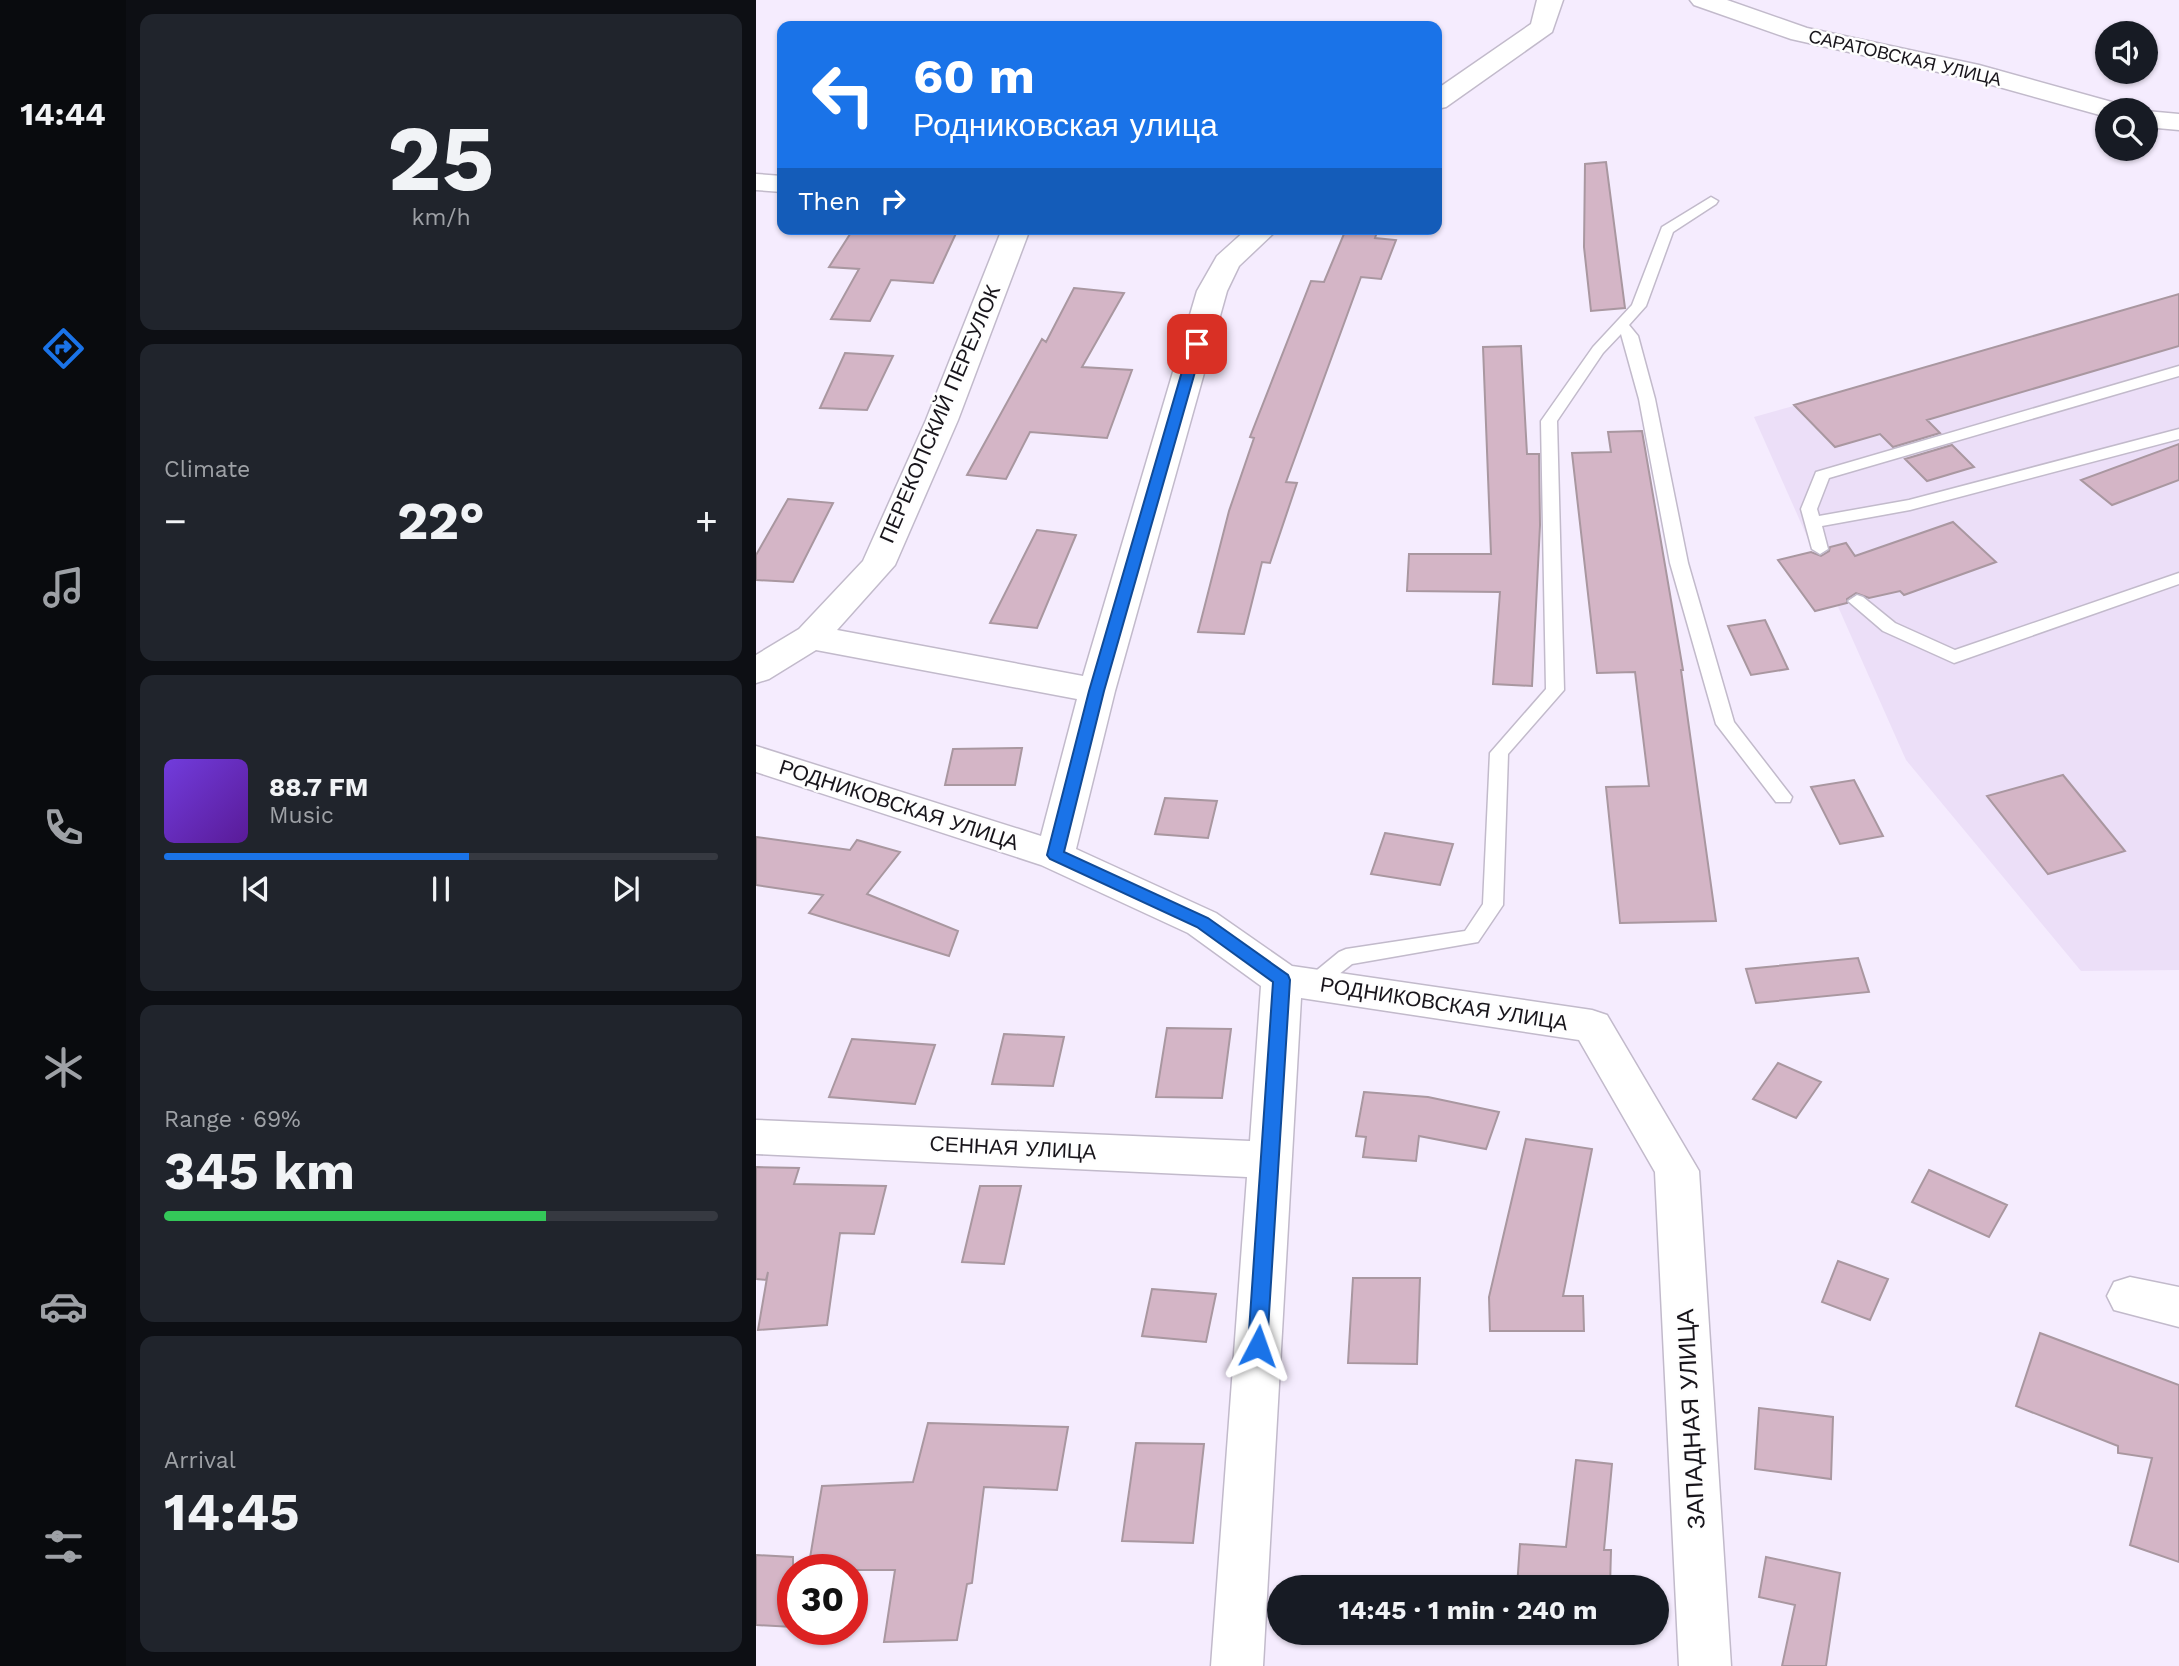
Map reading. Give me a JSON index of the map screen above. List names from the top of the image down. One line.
{"streets":{"street":["САРАТОВСКАЯ УЛИЦА","ПЕРЕКОПСКИЙ ПЕРЕУЛОК","РОДНИКОВСКАЯ УЛИЦА","СЕННАЯ УЛИЦА","ЗАПАДНАЯ УЛИЦА"]},"crossings":[["РОДНИКОВСКАЯ УЛИЦА","ЗАПАДНАЯ УЛИЦА"]],"page":{"tabs":"14:44","tile":[["25","km/h"],"Climate",["Range · 69%","345 km"],["Arrival","14:45"]],"turn":["60 m","Родниковская улица"],"then":"Then","heat":["−","22°","+"],"song":["88.7 FM","Music"],"limit":"30","trip":"14:45 · 1 min · 240 m"}}
